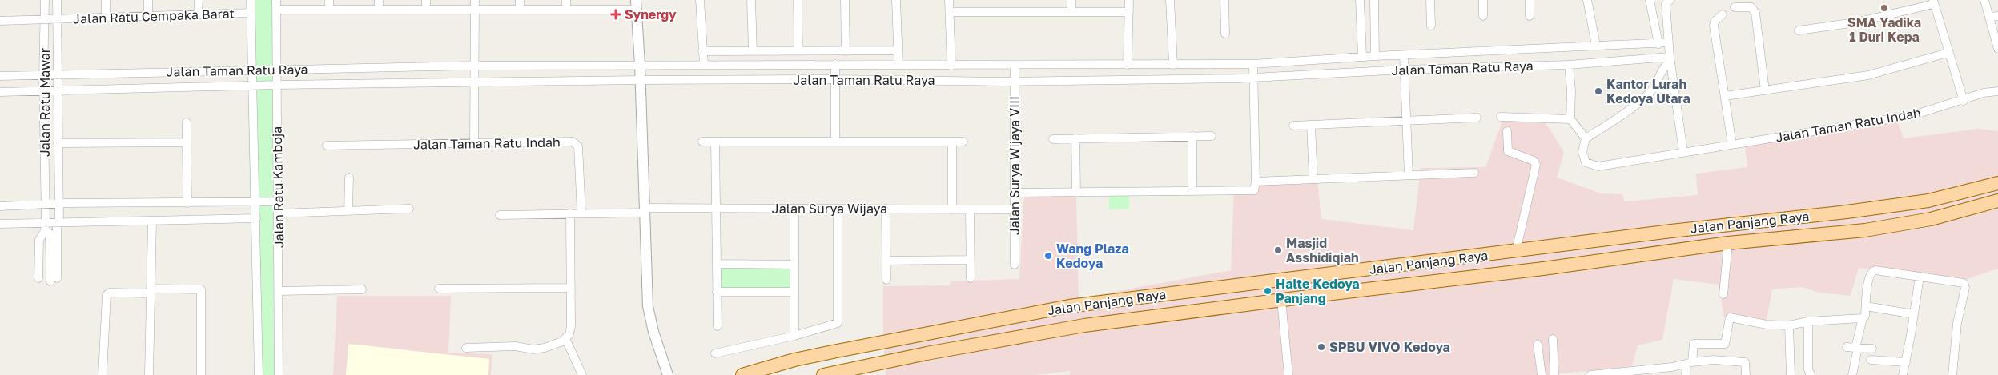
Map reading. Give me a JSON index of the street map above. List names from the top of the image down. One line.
{"streets":{"main road":["Jalan Panjang Raya"],"street":["Jalan Ratu Cempaka Barat","Jalan Taman Ratu Raya","Jalan Ratu Mawar","Jalan Taman Ratu Indah","Jalan Surya Wijaya VIII","Jalan Ratu Kamboja","Jalan Surya Wijaya"]},"crossings":[["Jalan Ratu Cempaka Barat","Jalan Ratu Mawar"],["Jalan Ratu Cempaka Barat","Jalan Ratu Kamboja"],["Jalan Taman Ratu Raya","Jalan Ratu Mawar"],["Jalan Taman Ratu Raya","Jalan Surya Wijaya VIII"],["Jalan Taman Ratu Raya","Jalan Ratu Kamboja"],["Jalan Taman Ratu Indah","Jalan Surya Wijaya"],["Jalan Surya Wijaya VIII","Jalan Surya Wijaya"]],"places":{"other":["SMA Yadika 1 Duri Kepa","Kantor Lurah Kedoya Utara","Masjid Asshidiqiah","Wang Plaza Kedoya","Halte Kedoya Panjang","SPBU VIVO Kedoya"],"health":["Synergy"]}}
